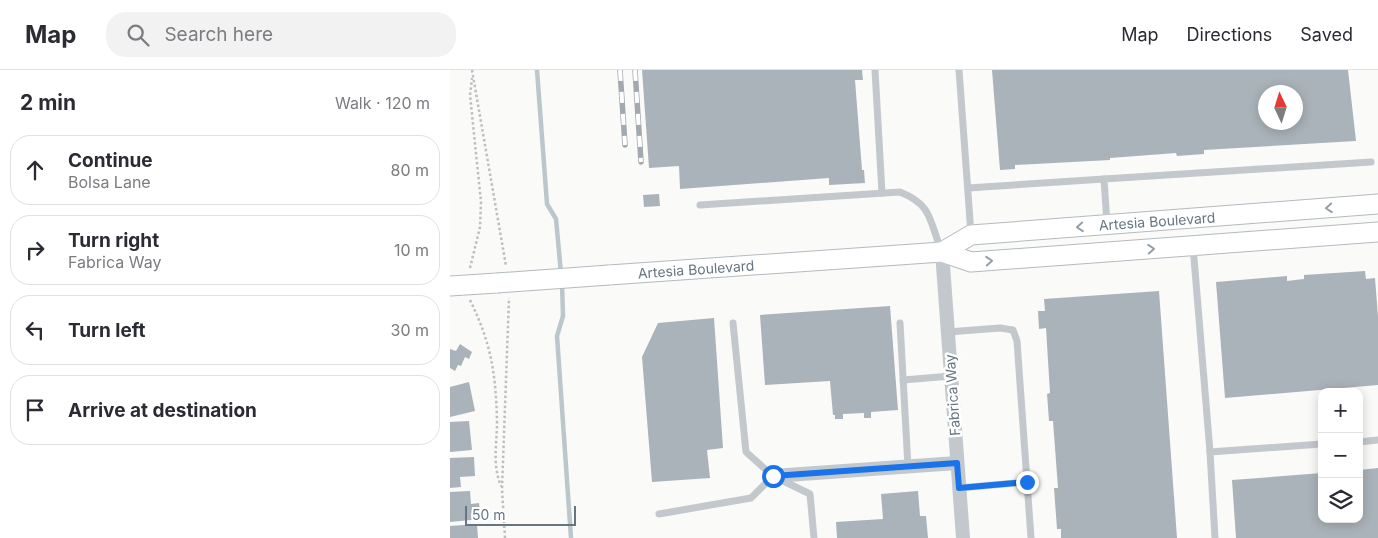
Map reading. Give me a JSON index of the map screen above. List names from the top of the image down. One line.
{"streets":{"main road":["Artesia Boulevard"],"street":["Fabrica Way"]},"crossings":[["Artesia Boulevard","Fabrica Way"]],"scale_bar":"50 m","north":"top","page":{"header":"Map","search":"Search here","nav":["Map","Directions","Saved"],"heading":["2 min","Walk · 120 m"],"list":[["Continue","Bolsa Lane","80 m"],["Turn right","Fabrica Way","10 m"],["Turn left","30 m"],"Arrive at destination"],"map_buttons":["+","−"],"scale":"50 m"}}
